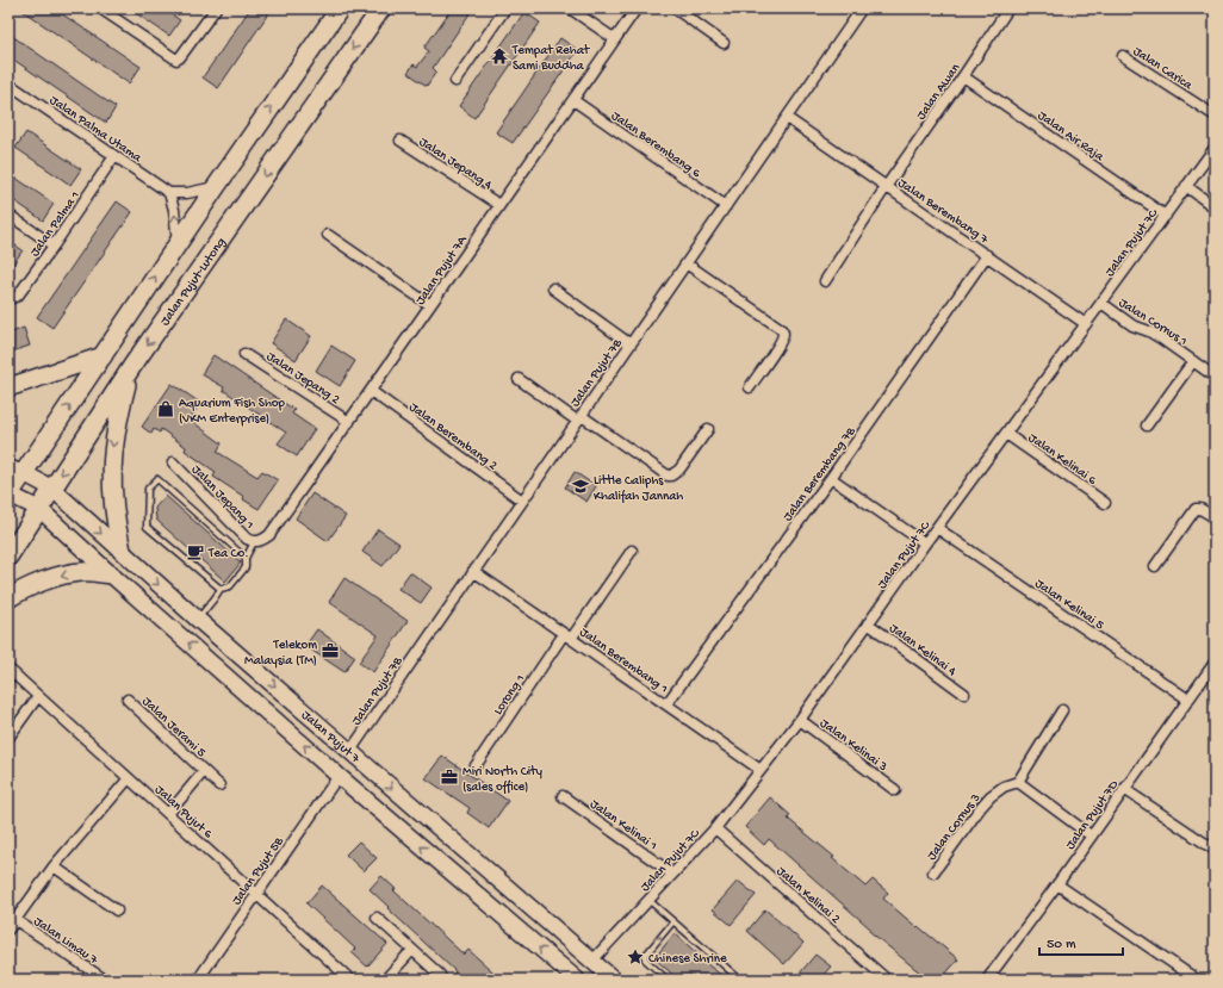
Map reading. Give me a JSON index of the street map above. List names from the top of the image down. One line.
{"streets":{"highway":["Jalan Pujut-Lutong"],"main road":["Jalan Pujut 7"],"street":["Jalan Carica","Jalan Awan","Jalan Palma Utama","Jalan Air Raja","Jalan Berembang 6","Jalan Jepang 4","Jalan Berembang 7","Jalan Palma 1","Jalan Pujut 7C","Jalan Pujut 7A","Jalan Cornus 1","Jalan Pujut 7B","Jalan Jepang 2","Jalan Berembang 2","Jalan Kelinai 6","Jalan Berembang 7B","Jalan Jepang 1","Jalan Kelinai 5","Jalan Kelinai 4","Jalan Berembang 1","Lorong 1","Jalan Jerami 5","Jalan Kelinai 3","Jalan Pujut 6","Jalan Pujut 7D","Jalan Kelinai 1","Jalan Cornus 3","Jalan Pujut 5B","Jalan Kelinai 2","Jalan Limau 7"]},"crossings":[["Jalan Awan","Jalan Air Raja"],["Jalan Awan","Jalan Berembang 7"],["Jalan Palma Utama","Jalan Palma 1"],["Jalan Air Raja","Jalan Pujut 7C"],["Jalan Berembang 6","Jalan Pujut 7A"],["Jalan Berembang 6","Jalan Pujut 7B"],["Jalan Jepang 4","Jalan Pujut 7A"],["Jalan Berembang 7","Jalan Pujut 7C"],["Jalan Berembang 7","Jalan Pujut 7B"],["Jalan Berembang 7","Jalan Berembang 7B"],["Jalan Pujut 7C","Jalan Cornus 1"],["Jalan Pujut 7C","Jalan Kelinai 6"],["Jalan Pujut 7C","Jalan Kelinai 5"],["Jalan Pujut 7C","Jalan Kelinai 4"],["Jalan Pujut 7C","Jalan Berembang 1"],["Jalan Pujut 7C","Jalan Pujut 7"],["Jalan Pujut 7C","Jalan Kelinai 3"],["Jalan Pujut 7C","Jalan Kelinai 1"],["Jalan Pujut 7C","Jalan Kelinai 2"],["Jalan Pujut 7A","Jalan Jepang 2"],["Jalan Pujut 7A","Jalan Berembang 2"],["Jalan Pujut 7A","Jalan Jepang 1"],["Jalan Pujut-Lutong","Jalan Pujut 7"],["Jalan Pujut 7B","Jalan Berembang 2"],["Jalan Pujut 7B","Jalan Berembang 1"],["Jalan Pujut 7B","Jalan Pujut 7"],["Jalan Berembang 7B","Jalan Berembang 1"],["Jalan Kelinai 5","Jalan Pujut 7D"],["Jalan Berembang 1","Lorong 1"],["Jalan Jerami 5","Jalan Pujut 6"],["Jalan Pujut 7","Jalan Pujut 5B"],["Jalan Pujut 6","Jalan Pujut 5B"]],"places":{"temple":["Tempat Rehat Sami Buddha"],"shop":["Aquarium Fish Shop (VKM Enterprise)"],"school or university":["Little Caliphs Khalifah Jannah"],"cafe":["Tea Co."],"office":["Telekom Malaysia (TM)","Miri North City (sales office)"],"place":["Chinese Shrine"]},"scale_bar":"50 m"}
